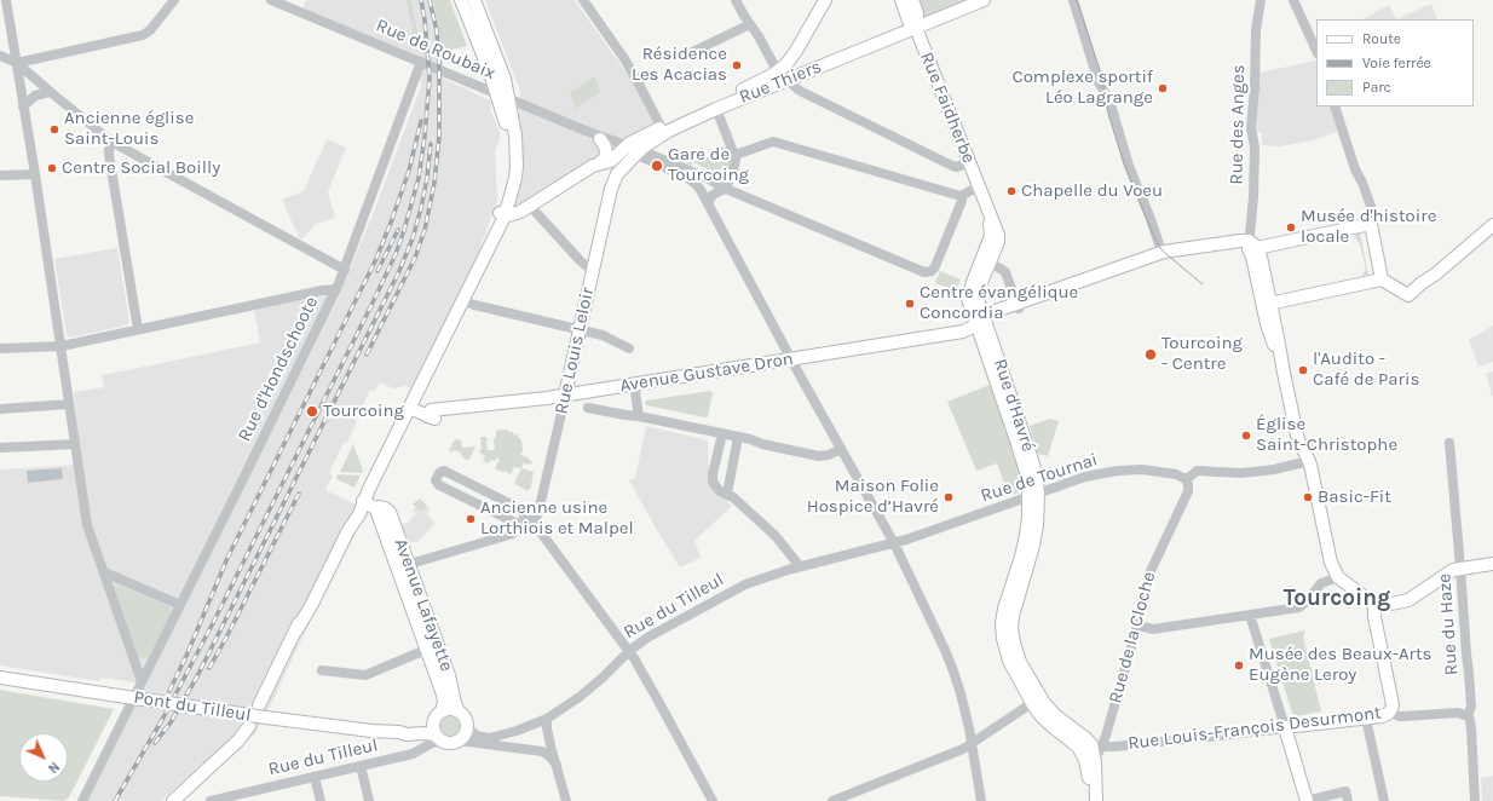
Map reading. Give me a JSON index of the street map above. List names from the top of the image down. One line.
{"streets":{"main road":["Rue Thiers","Rue Faidherbe","Rue Louis Leloir","Avenue Gustave Dron","Rue d'Havré","Avenue Lafayette","Pont du Tilleul","Rue Louis-François Desurmont"],"street":["Rue de Roubaix","Rue des Anges","Rue d'Hondschoote","Rue de Tournai","Rue du Tilleul","Rue du Haze","Rue de la Cloche"]},"crossings":[["Rue de Roubaix","Rue Thiers"],["Rue de Roubaix","Rue Louis Leloir"],["Rue de Roubaix","Rue d'Hondschoote"],["Rue Thiers","Rue Faidherbe"],["Rue Thiers","Rue Louis Leloir"],["Rue Faidherbe","Avenue Gustave Dron"],["Rue Faidherbe","Rue d'Havré"],["Rue des Anges","Avenue Gustave Dron"],["Rue Louis Leloir","Avenue Gustave Dron"],["Avenue Gustave Dron","Rue d'Havré"],["Rue d'Havré","Rue de Tournai"],["Rue de Tournai","Rue du Tilleul"],["Rue de Tournai","Rue de la Cloche"],["Avenue Lafayette","Rue du Tilleul"],["Avenue Lafayette","Pont du Tilleul"],["Rue du Tilleul","Pont du Tilleul"],["Rue du Haze","Rue Louis-François Desurmont"],["Rue de la Cloche","Rue Louis-François Desurmont"]],"districts":["Tourcoing"],"places":["Résidence Les Acacias","Complexe sportif Léo Lagrange","Ancienne église Saint-Louis","Gare de Tourcoing","Centre Social Boilly","Chapelle du Voeu","Musée d'histoire locale","Centre évangélique Concordia","Tourcoing - Centre","l'Audito - Café de Paris","Tourcoing","Église Saint-Christophe","Maison Folie Hospice d’Havré","Basic-Fit","Ancienne usine Lorthiois et Malpel","Musée des Beaux-Arts Eugène Leroy"],"legend":["Route","Voie ferrée","Parc"],"north":"bottom right"}
